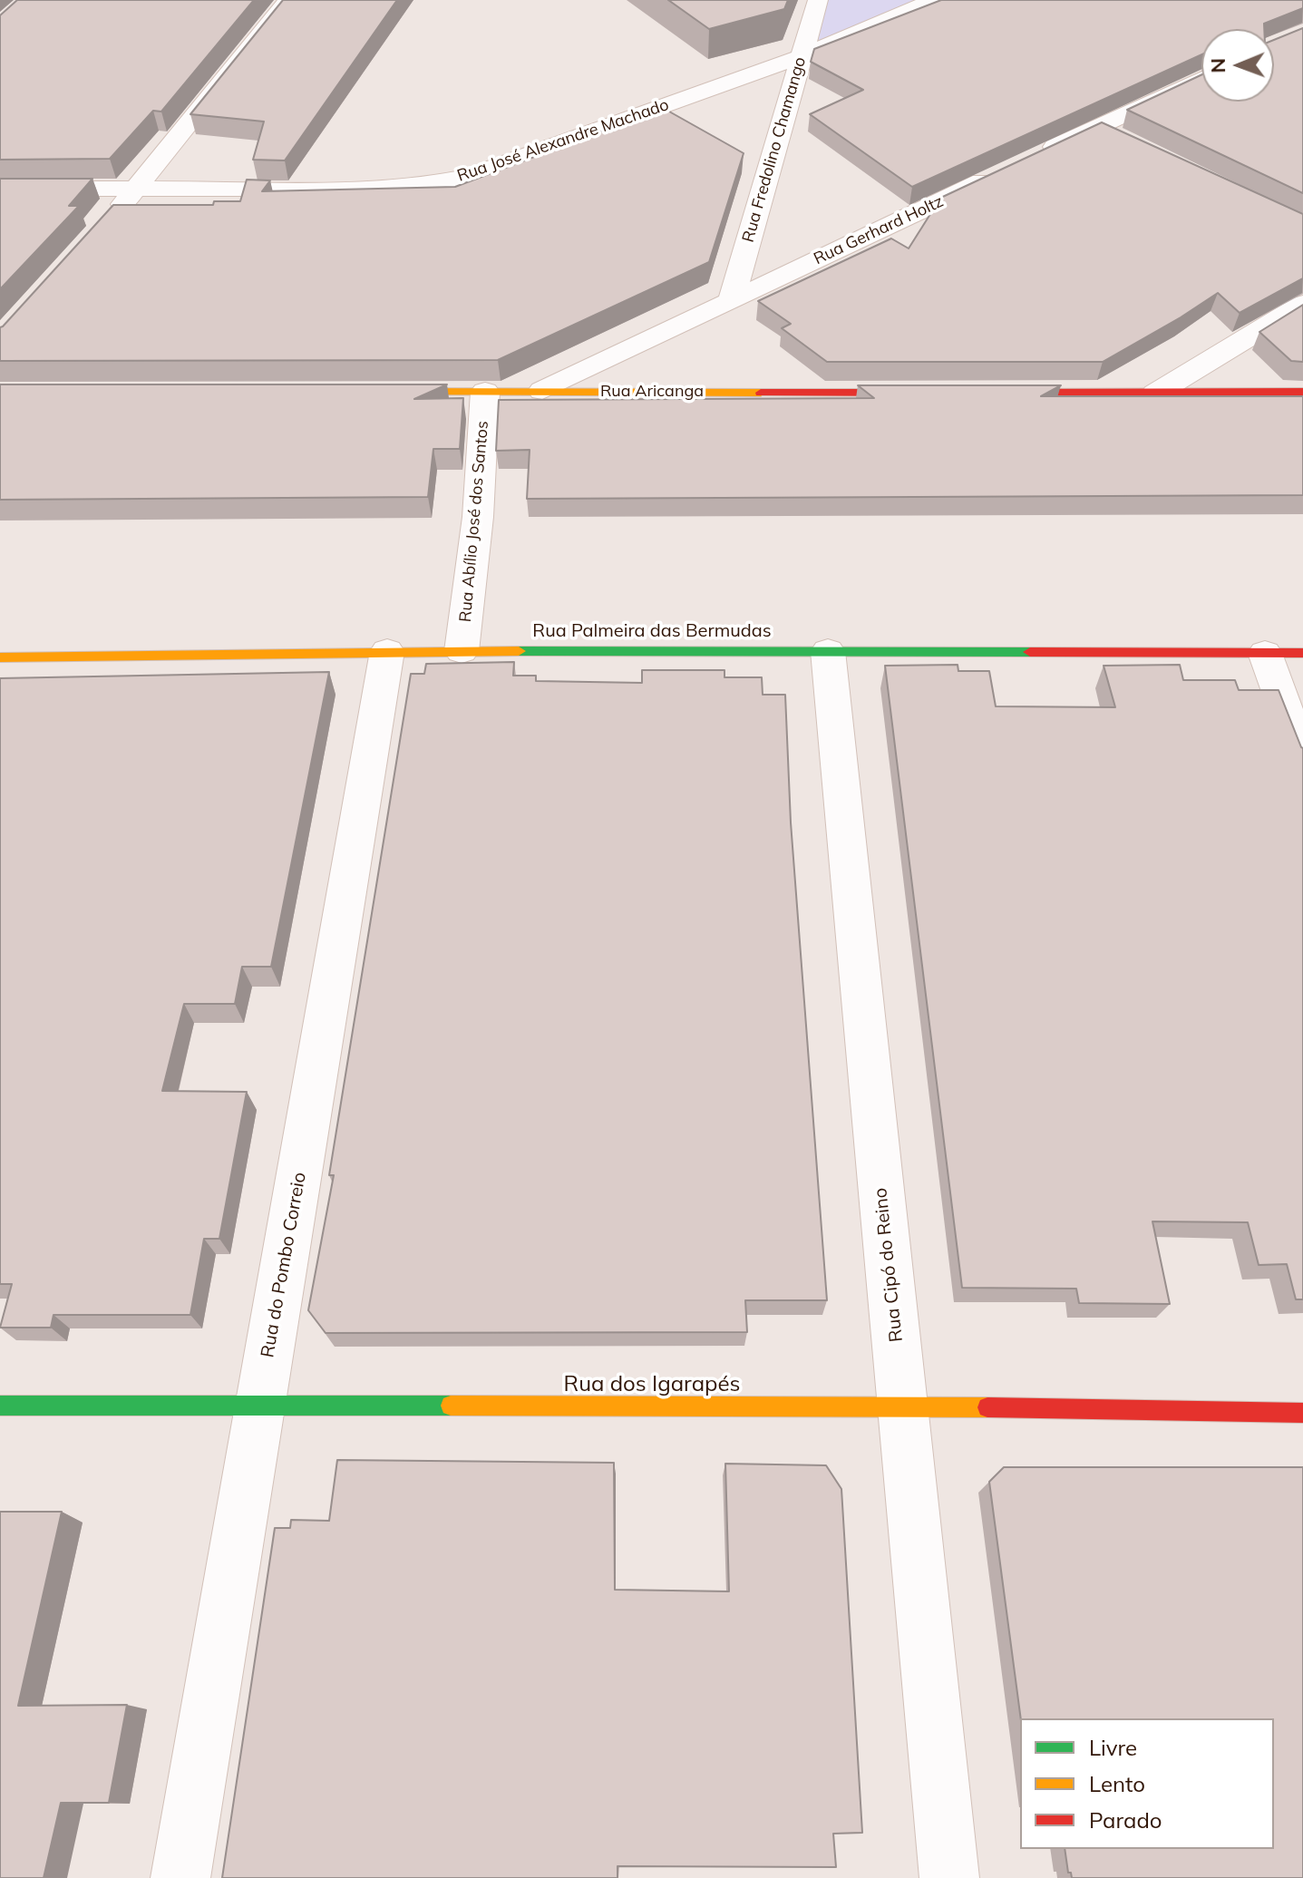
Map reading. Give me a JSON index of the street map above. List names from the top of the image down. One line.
{"streets":{"street":["Rua José Alexandre Machado","Rua Fredolino Chamango","Rua Gerhard Holtz","Rua Aricanga","Rua Abílio José dos Santos","Rua Palmeira das Bermudas","Rua do Pombo Correio","Rua Cipó do Reino","Rua dos Igarapés"]},"crossings":[["Rua José Alexandre Machado","Rua Fredolino Chamango"],["Rua Fredolino Chamango","Rua Gerhard Holtz"],["Rua Gerhard Holtz","Rua Aricanga"],["Rua Aricanga","Rua Abílio José dos Santos"],["Rua Abílio José dos Santos","Rua Palmeira das Bermudas"],["Rua Palmeira das Bermudas","Rua do Pombo Correio"],["Rua Palmeira das Bermudas","Rua Cipó do Reino"],["Rua do Pombo Correio","Rua dos Igarapés"],["Rua Cipó do Reino","Rua dos Igarapés"]],"legend":["Livre","Lento","Parado"],"north":"left"}
